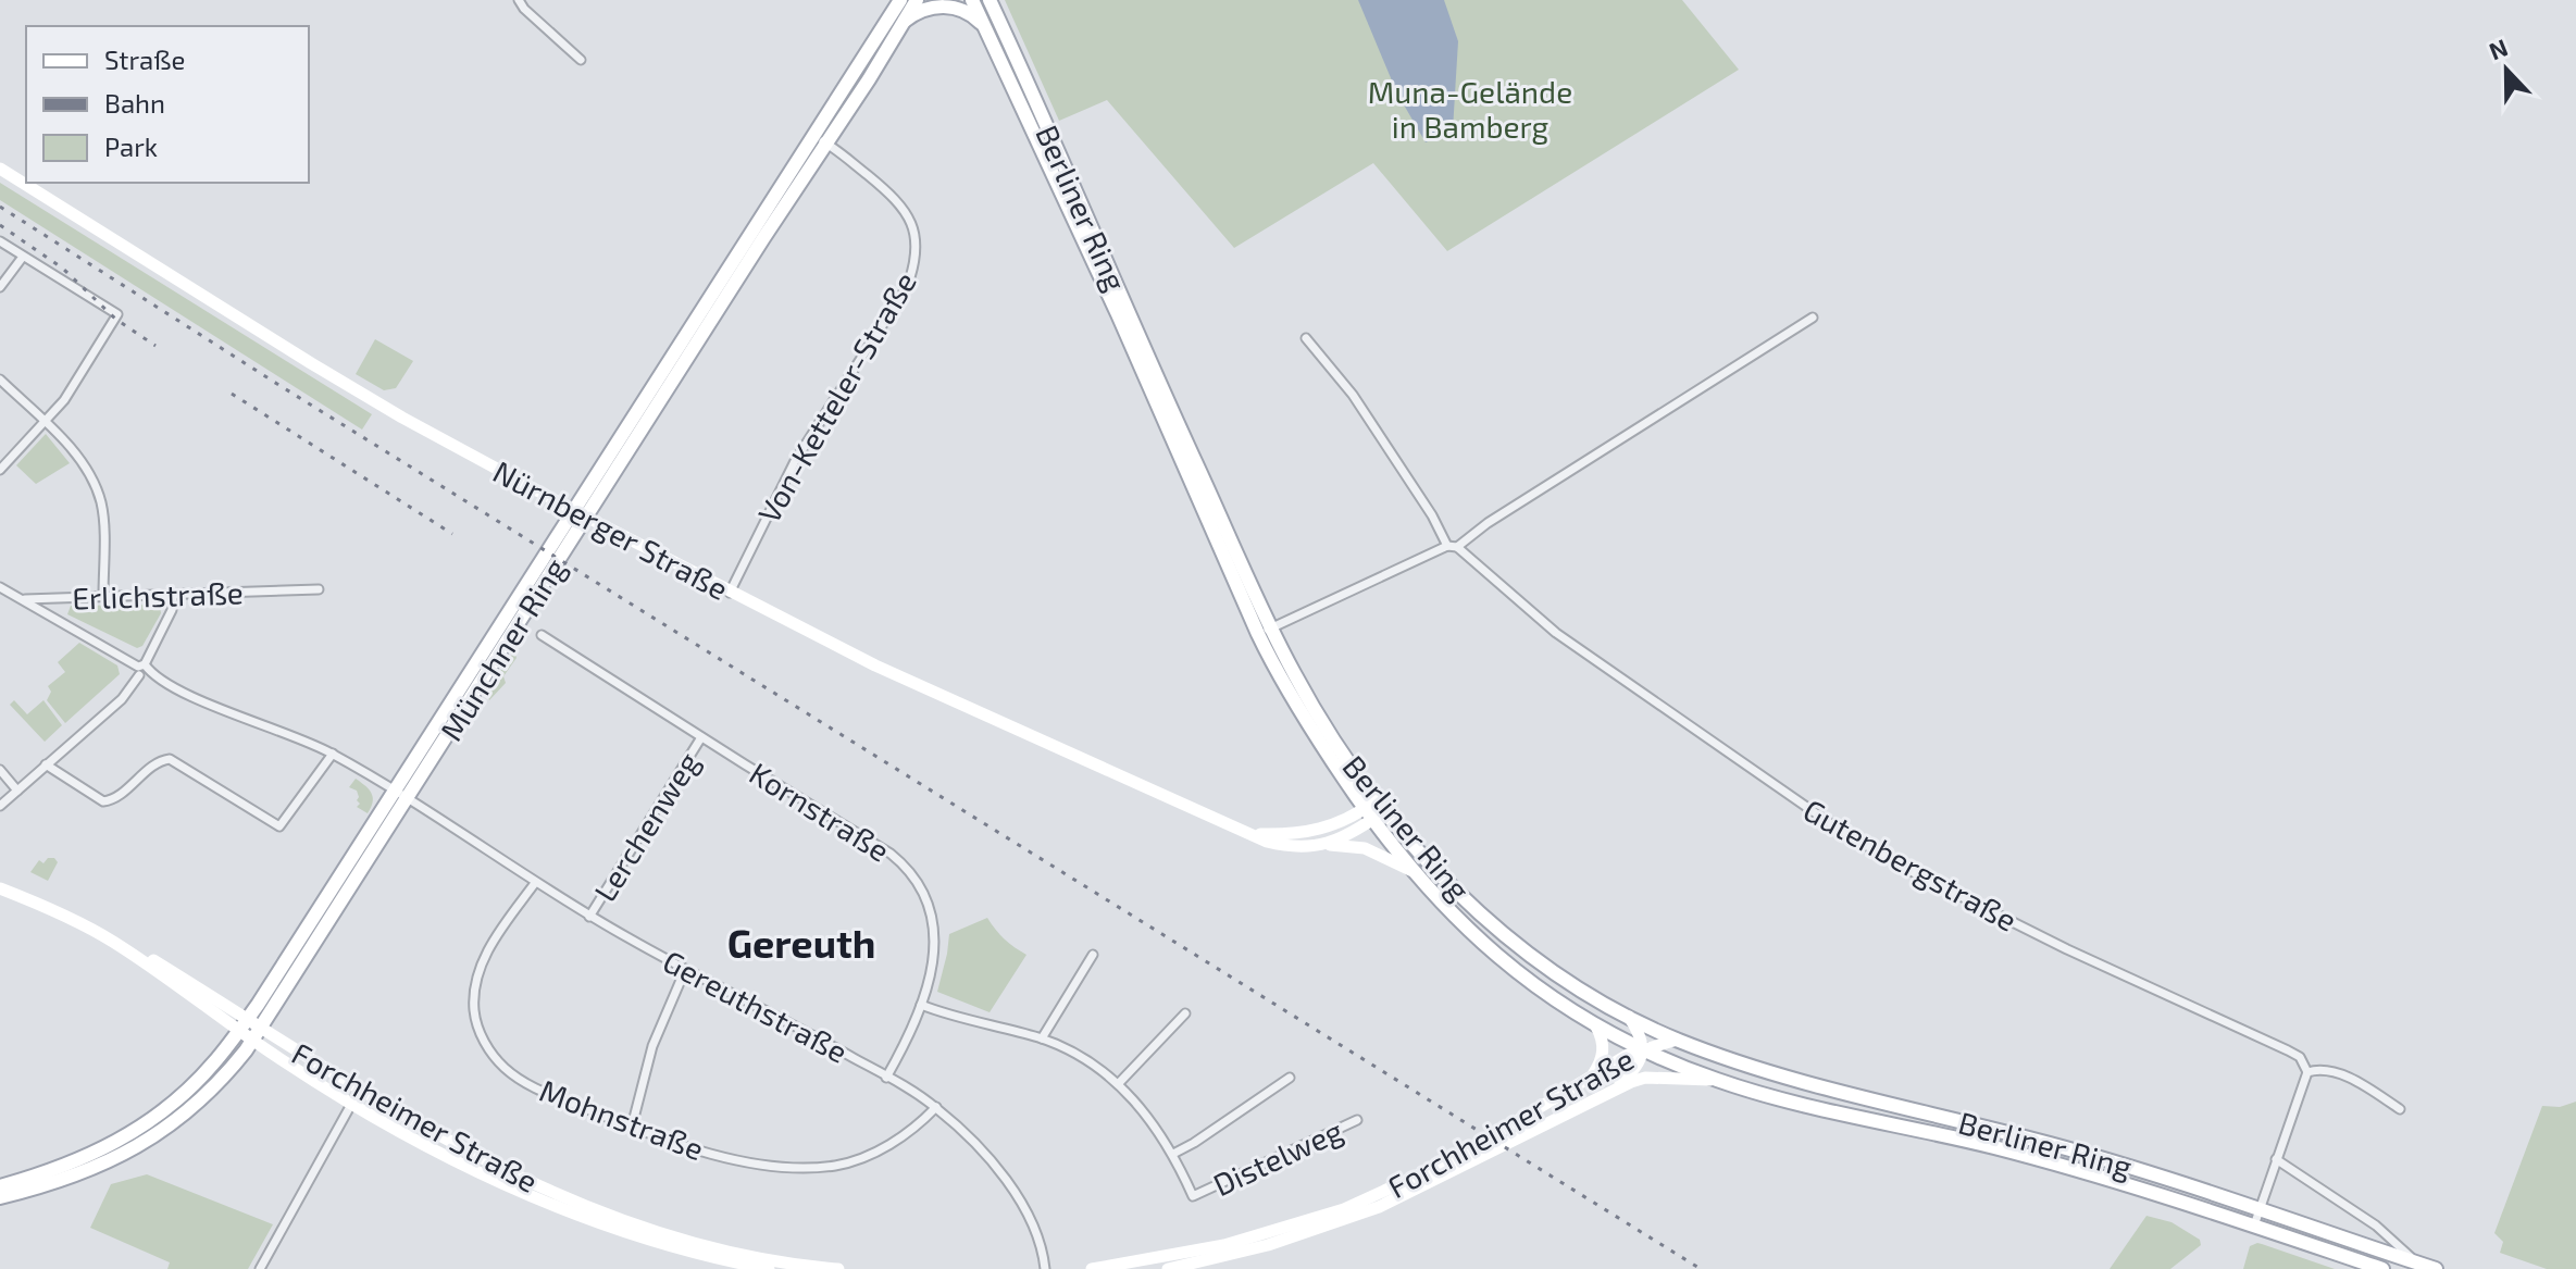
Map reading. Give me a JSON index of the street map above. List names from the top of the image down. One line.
{"streets":{"main road":["Berliner Ring","Münchner Ring"],"street":["Von-Ketteler-Straße","Nürnberger Straße","Erlichstraße","Kornstraße","Lerchenweg","Gutenbergstraße","Gereuthstraße","Forchheimer Straße","Mohnstraße","Distelweg"]},"crossings":[["Berliner Ring","Nürnberger Straße"],["Berliner Ring","Forchheimer Straße"],["Von-Ketteler-Straße","Nürnberger Straße"],["Von-Ketteler-Straße","Münchner Ring"],["Erlichstraße","Gereuthstraße"],["Münchner Ring","Gereuthstraße"],["Münchner Ring","Forchheimer Straße"],["Kornstraße","Lerchenweg"],["Kornstraße","Gereuthstraße"],["Kornstraße","Distelweg"],["Lerchenweg","Gereuthstraße"],["Gereuthstraße","Mohnstraße"]],"districts":["Gereuth"],"parks":["Muna-Gelände in Bamberg"],"legend":["Straße","Bahn","Park"],"north":"top"}
